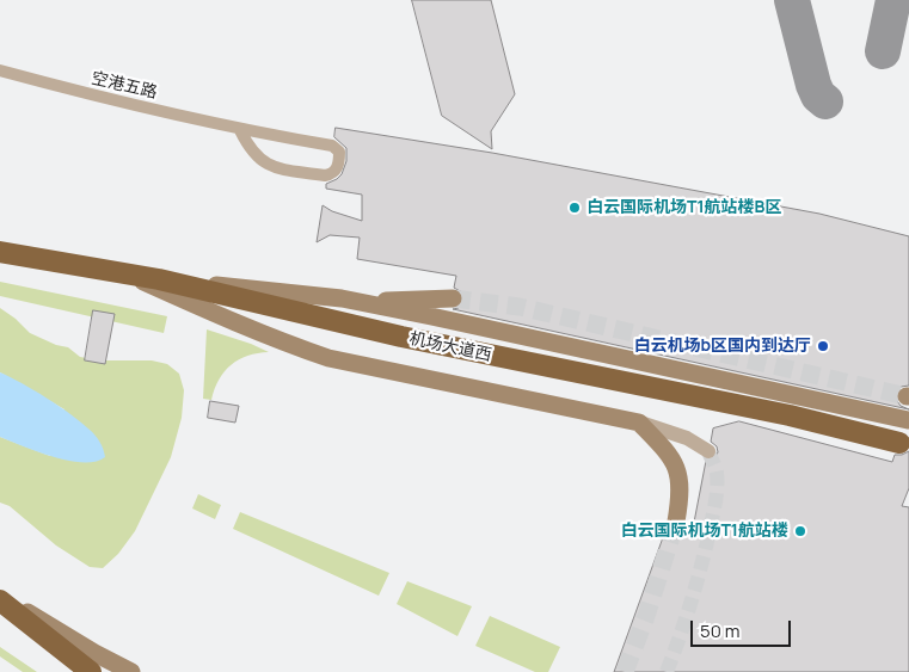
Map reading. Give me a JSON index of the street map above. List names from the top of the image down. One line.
{"streets":{"highway":["机场大道西"],"street":["空港五路"]},"places":["白云国际机场T1航站楼B区","白云机场b区国内到达厅","白云国际机场T1航站楼"],"scale_bar":"50 m"}
